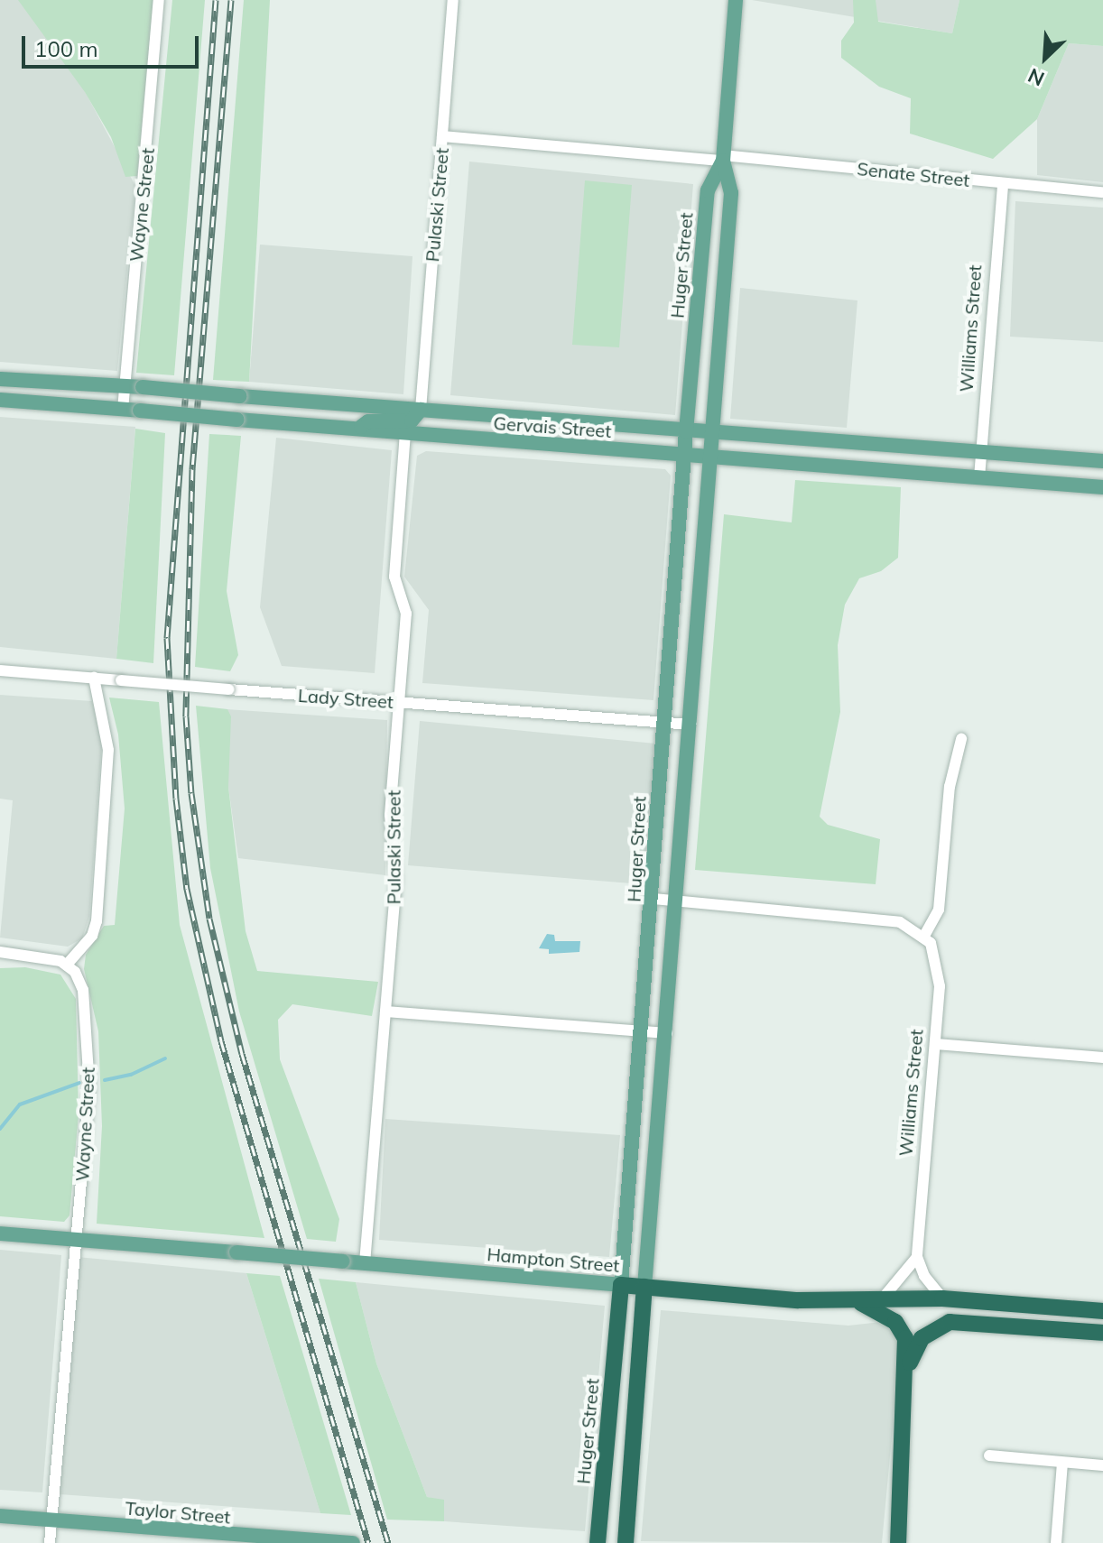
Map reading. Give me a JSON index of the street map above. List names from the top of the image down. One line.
{"streets":{"highway":["Huger Street","Hampton Street"],"main road":["Gervais Street","Taylor Street"],"street":["Senate Street","Wayne Street","Pulaski Street","Williams Street","Lady Street"]},"crossings":[["Senate Street","Pulaski Street"],["Senate Street","Huger Street"],["Senate Street","Williams Street"],["Wayne Street","Gervais Street"],["Wayne Street","Hampton Street"],["Wayne Street","Taylor Street"],["Pulaski Street","Gervais Street"],["Pulaski Street","Lady Street"],["Pulaski Street","Hampton Street"],["Huger Street","Gervais Street"],["Huger Street","Lady Street"],["Huger Street","Hampton Street"],["Williams Street","Gervais Street"]],"scale_bar":"100 m","north":"bottom left"}
